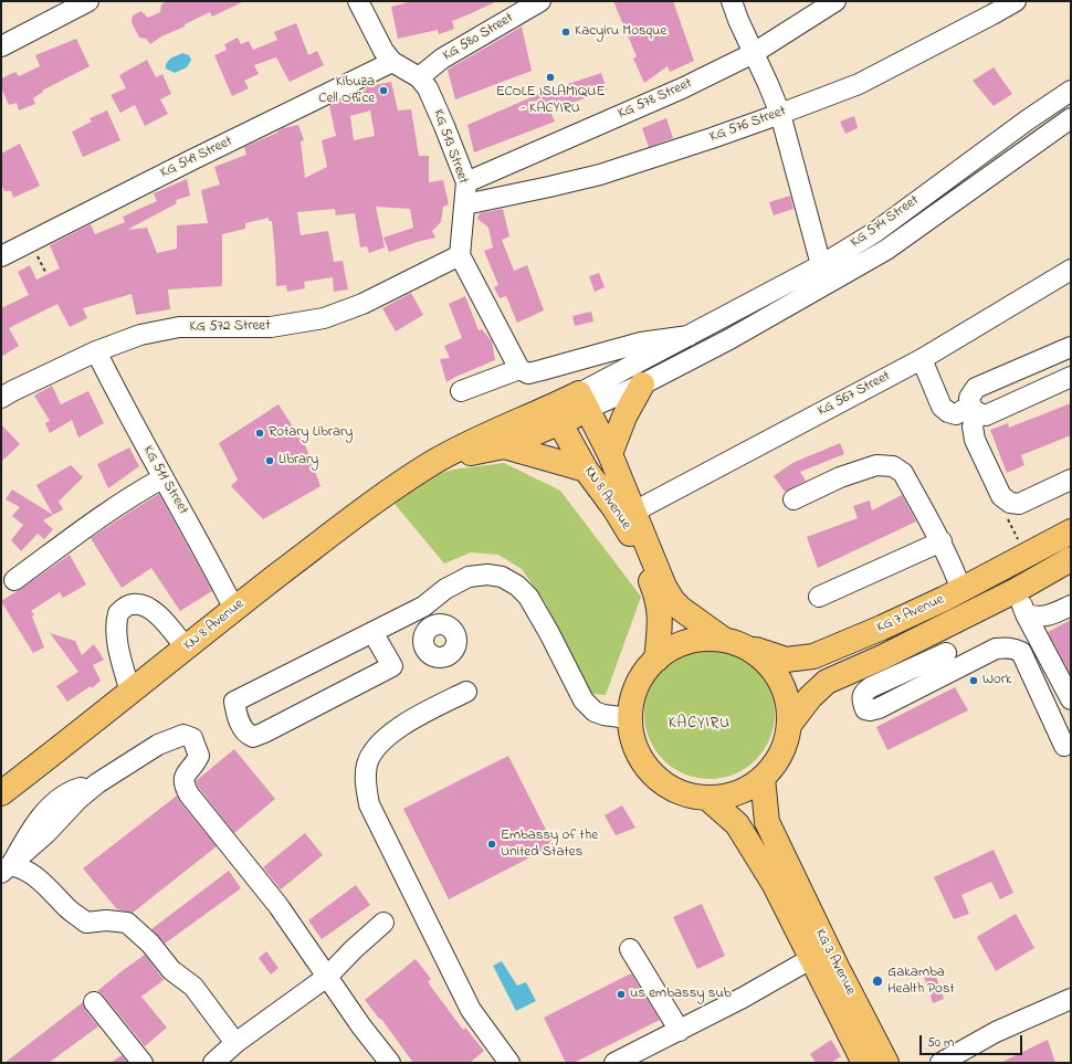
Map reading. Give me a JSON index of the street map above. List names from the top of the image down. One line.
{"streets":{"main road":["KN 8 Avenue","KG 7 Avenue","KG 3 Avenue"],"street":["KG 580 Street","KG 578 Street","KG 576 Street","KG 513 Street","KG 549 Street","KG 574 Street","KG 572 Street","KG 567 Street","KG 511 Street"]},"crossings":[["KG 580 Street","KG 513 Street"],["KG 578 Street","KG 513 Street"],["KG 576 Street","KG 513 Street"],["KG 513 Street","KG 549 Street"],["KG 513 Street","KG 572 Street"],["KG 572 Street","KG 511 Street"],["KG 567 Street","KN 8 Avenue"],["KG 511 Street","KN 8 Avenue"]],"districts":["KACYIRU"],"places":["Kacyiru Mosque","ECOLE ISLAMIQUE - KACYIRU","Kibuza Cell Office","Rotary Library","Library","Work","Embassy of the United States","Gakamba Health Post","us embassy sub"],"scale_bar":"50 m"}
